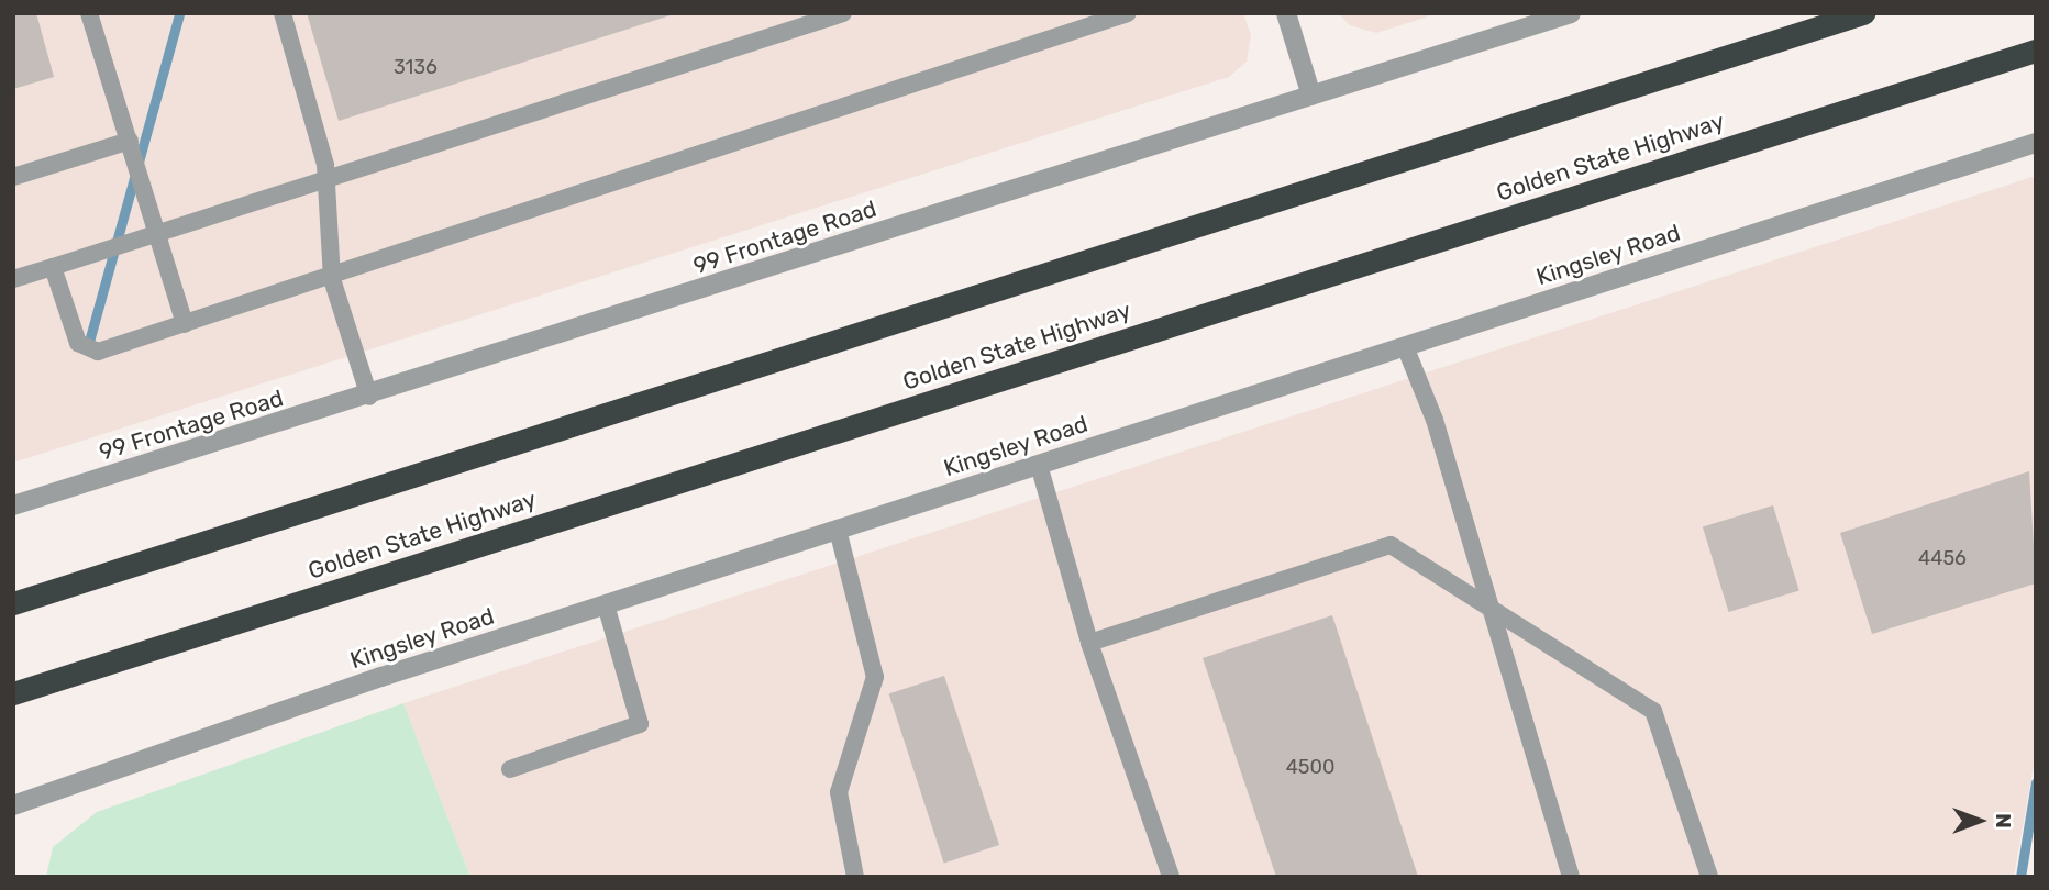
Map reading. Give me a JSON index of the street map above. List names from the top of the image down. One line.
{"streets":{"highway":["Golden State Highway"],"street":["99 Frontage Road","Kingsley Road"]},"house_numbers":["3136","4456","4500"],"north":"right"}
